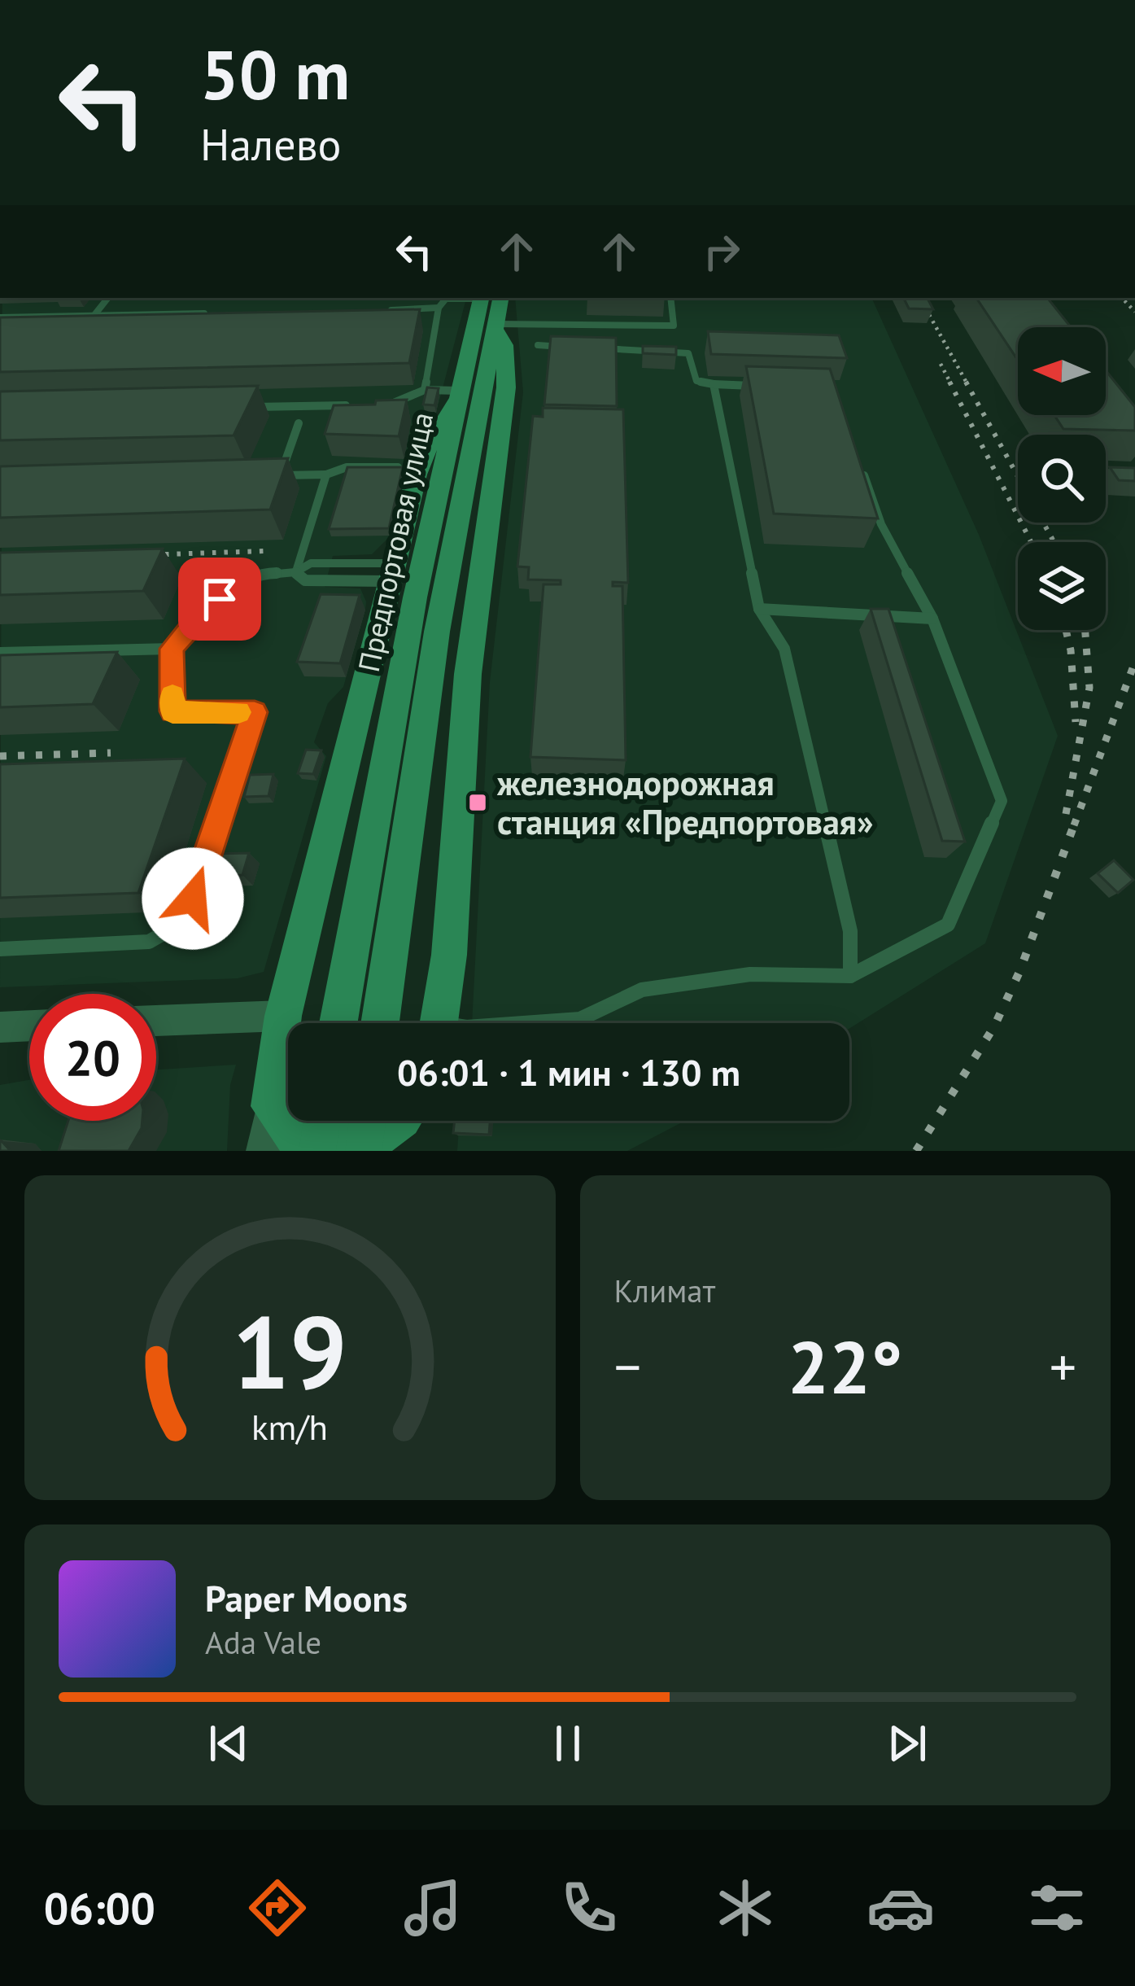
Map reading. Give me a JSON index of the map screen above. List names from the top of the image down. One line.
{"streets":{"main road":["Предпортовая улица"]},"places":{"transit":["железнодорожная станция «Предпортовая»"]},"north":"left","page":{"turn":["50 m","Налево"],"limit":"20","trip":"06:01 · 1 мин · 130 m","tile":"Климат","heat":["−","22°","+"],"song":["Paper Moons","Ada Vale"],"tabs":"06:00","gauge":["19","km/h"]}}
